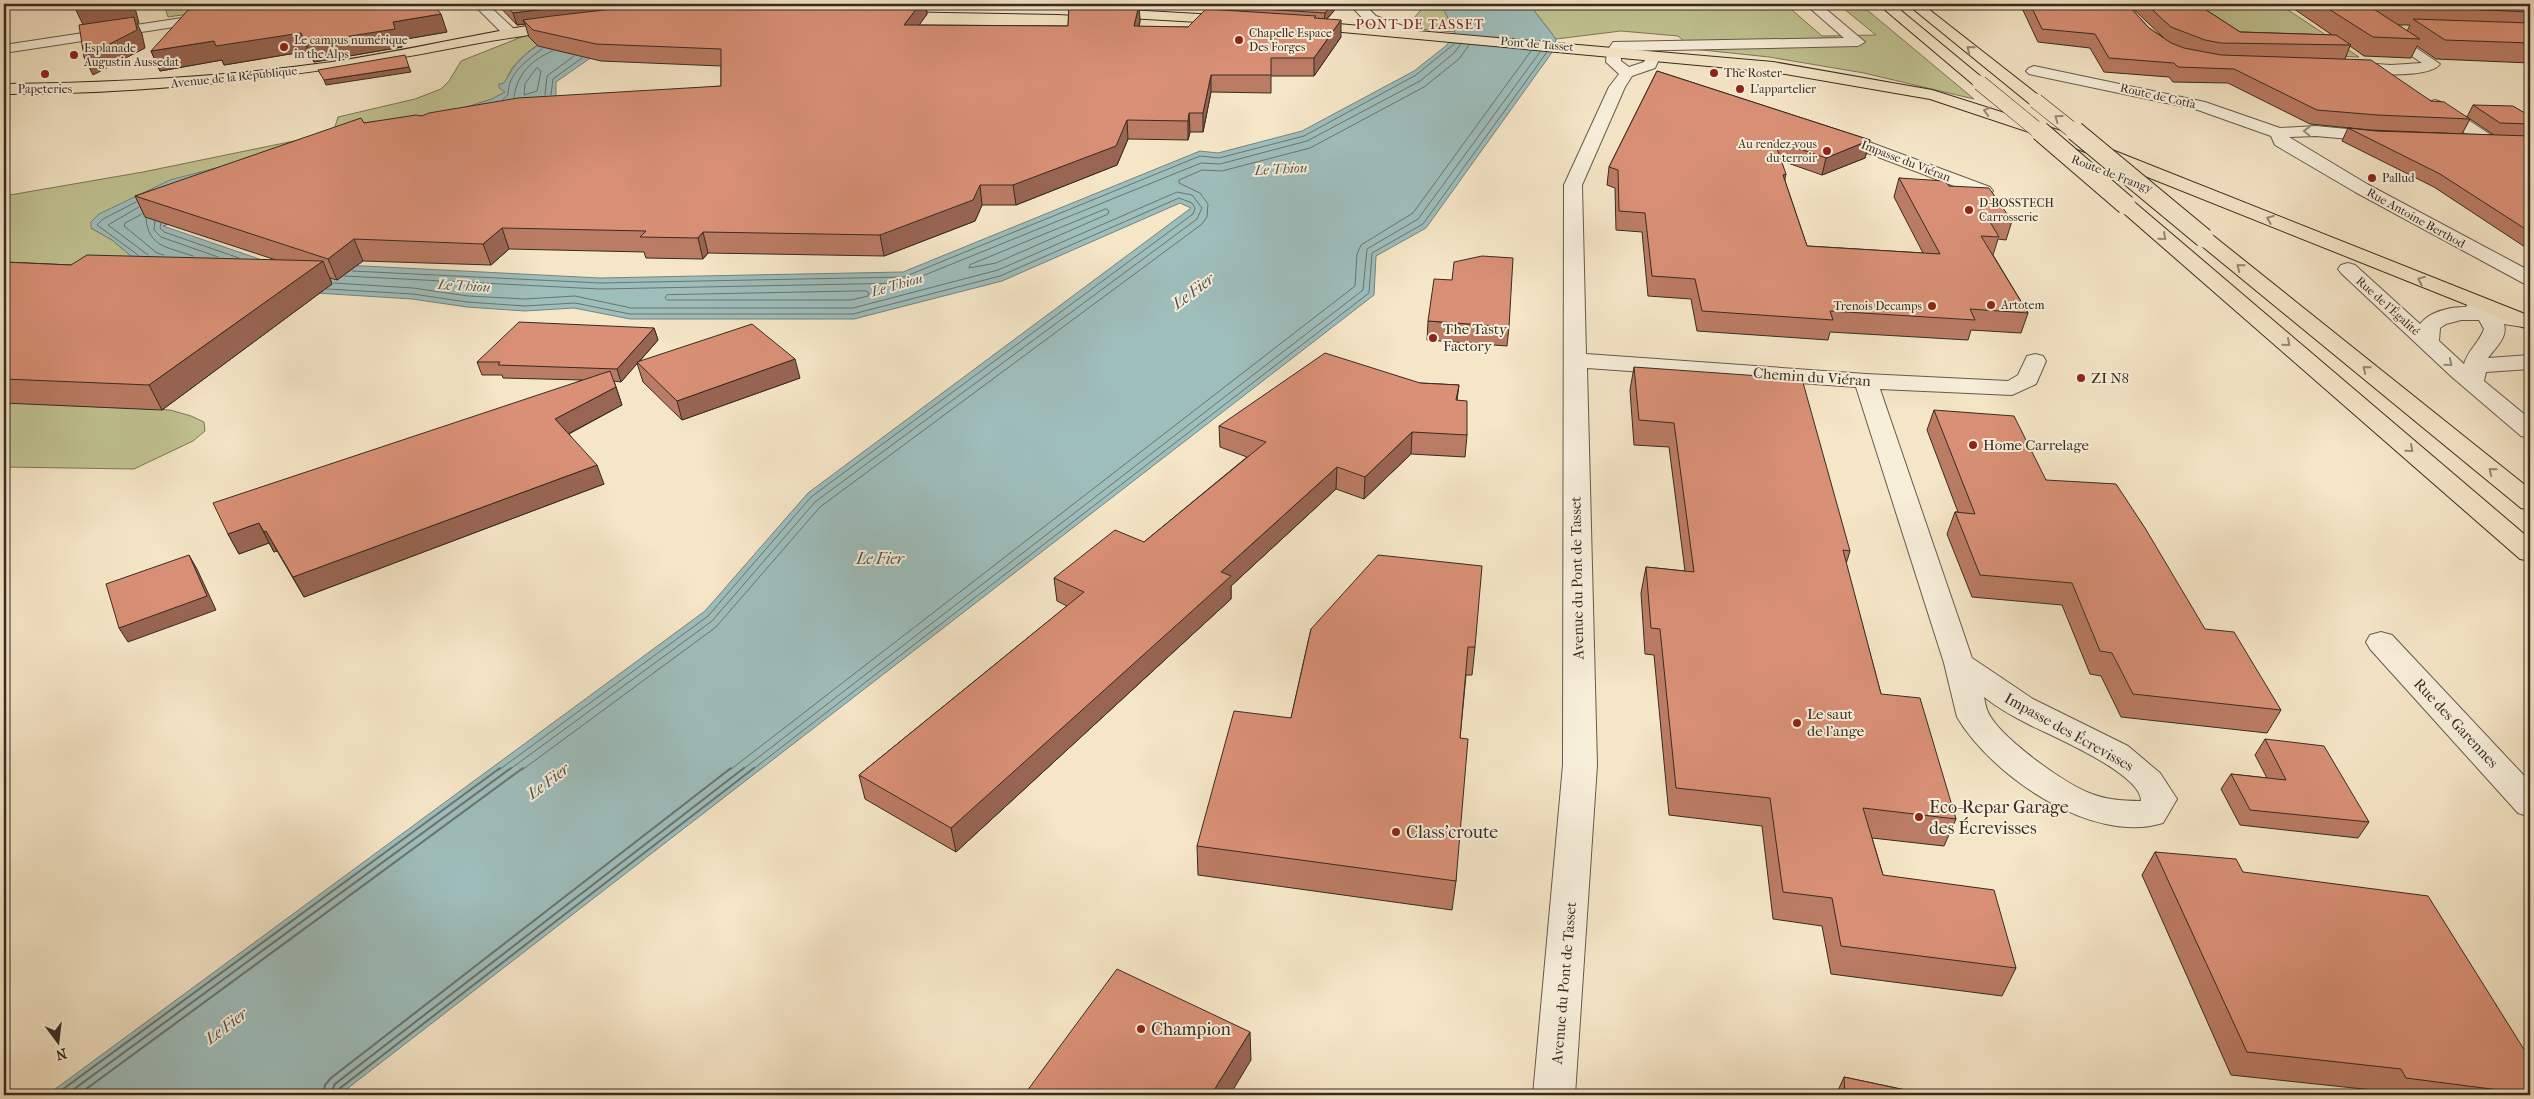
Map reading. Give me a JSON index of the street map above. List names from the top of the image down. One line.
{"streets":{"main road":["Pont de Tasset","Avenue de la République","Route de Frangy"],"street":["Route de Cotfa","Impasse du Viéran","Rue Antoine Berthod","Rue de l'Égalité","Chemin du Viéran","Avenue du Pont de Tasset","Rue des Garennes","Impasse des Écrevisses"]},"crossings":[["Pont de Tasset","Route de Frangy"],["Route de Cotfa","Rue Antoine Berthod"],["Route de Frangy","Rue de l'Égalité"],["Chemin du Viéran","Avenue du Pont de Tasset"],["Chemin du Viéran","Impasse des Écrevisses"]],"districts":["PONT DE TASSET"],"water":["Le Thiou","Le Fier"],"places":["Chapelle Espace Des Forges","Le campus numérique in the Alps","Esplanade Augustin Aussedat","The Roster","Papeteries","L'appartelier","Au rendez-vous du terroir","Pallud","D-BOSSTECH Carrosserie","Artotem","Trenois Decamps","The Tasty Factory","ZI N8","Home Carrelage","Le saut de l'ange","Eco-Repar Garage des Écrevisses","Class'croute","Champion"],"north":"bottom"}
